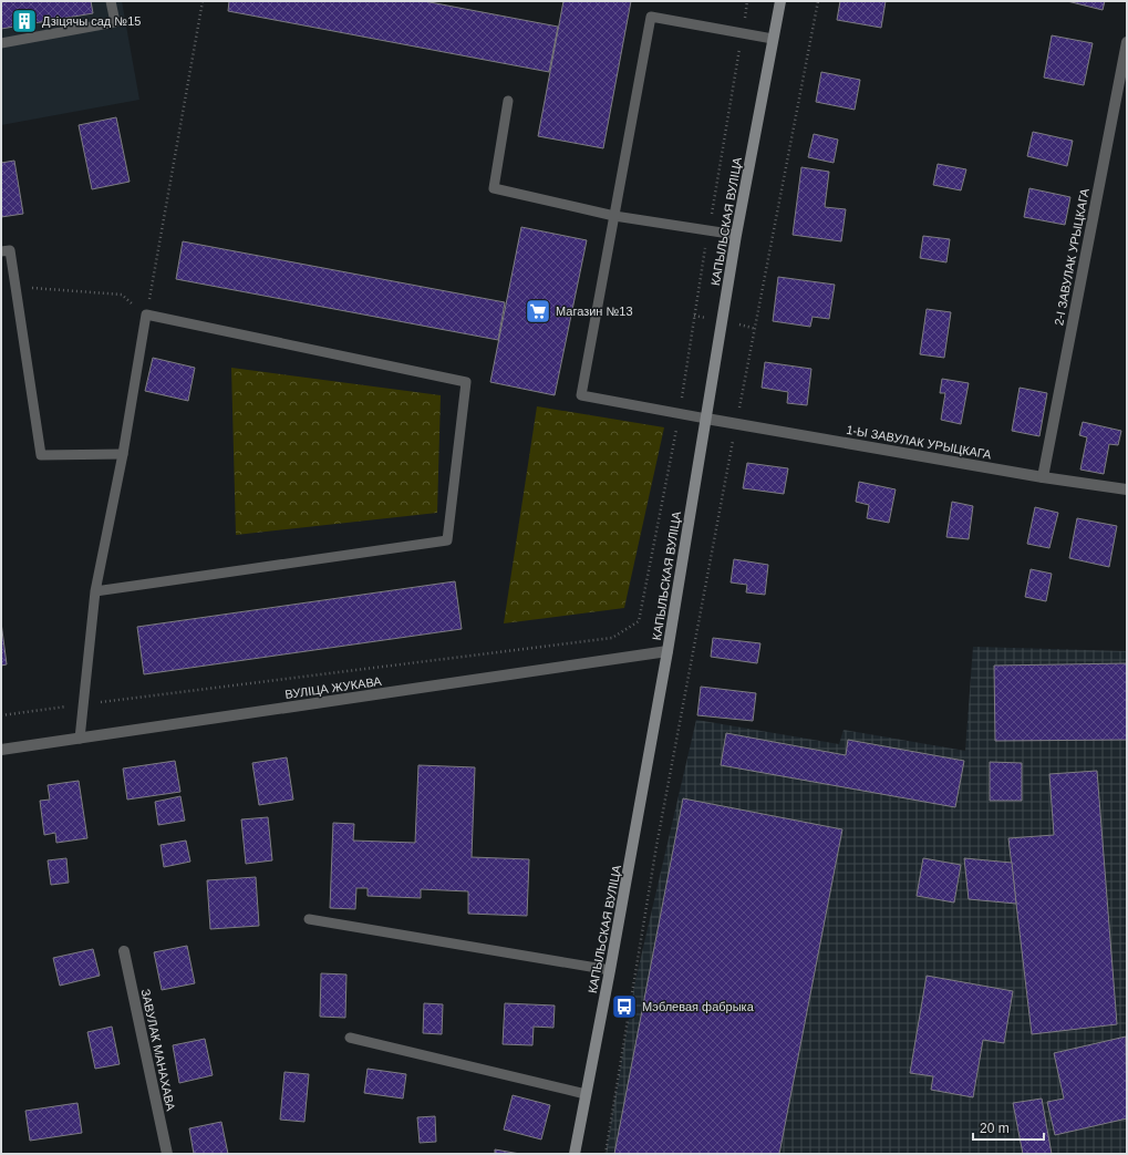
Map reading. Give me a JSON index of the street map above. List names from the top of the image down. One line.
{"streets":{"main road":["КАПЫЛЬСКАЯ ВУЛІЦА"],"street":["2-І ЗАВУЛАК УРЫЦКАГА","1-Ы ЗАВУЛАК УРЫЦКАГА","ВУЛІЦА ЖУКАВА","ЗАВУЛАК МАНАХАВА"]},"crossings":[["КАПЫЛЬСКАЯ ВУЛІЦА","1-Ы ЗАВУЛАК УРЫЦКАГА"],["КАПЫЛЬСКАЯ ВУЛІЦА","ВУЛІЦА ЖУКАВА"],["2-І ЗАВУЛАК УРЫЦКАГА","1-Ы ЗАВУЛАК УРЫЦКАГА"]],"places":{"building":["Дзіцячы сад №15"],"supermarket":["Магазин №13"],"bus stop":["Мэблевая фабрыка"]},"scale_bar":"20 m"}
